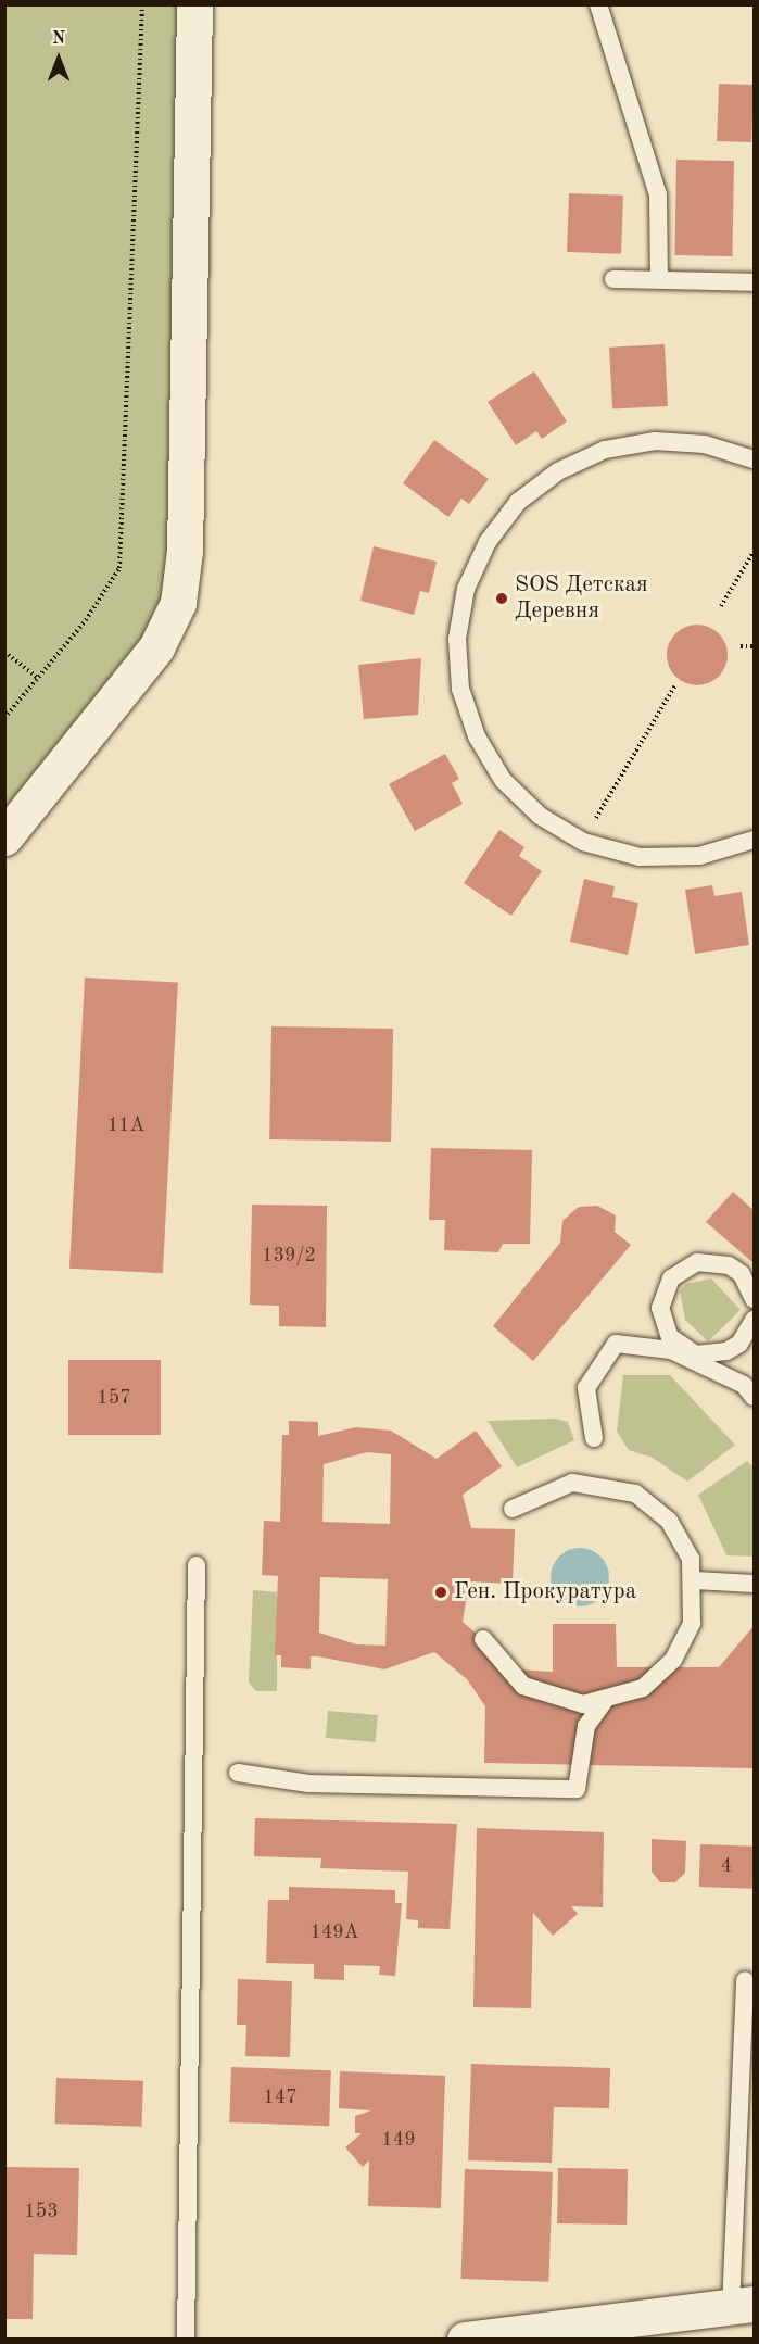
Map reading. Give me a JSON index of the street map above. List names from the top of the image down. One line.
{"places":["SOS Детская Деревня","Ген. Прокуратура"],"house_numbers":["11А","139/2","157","4","149А","147","149","153"],"north":"top"}
